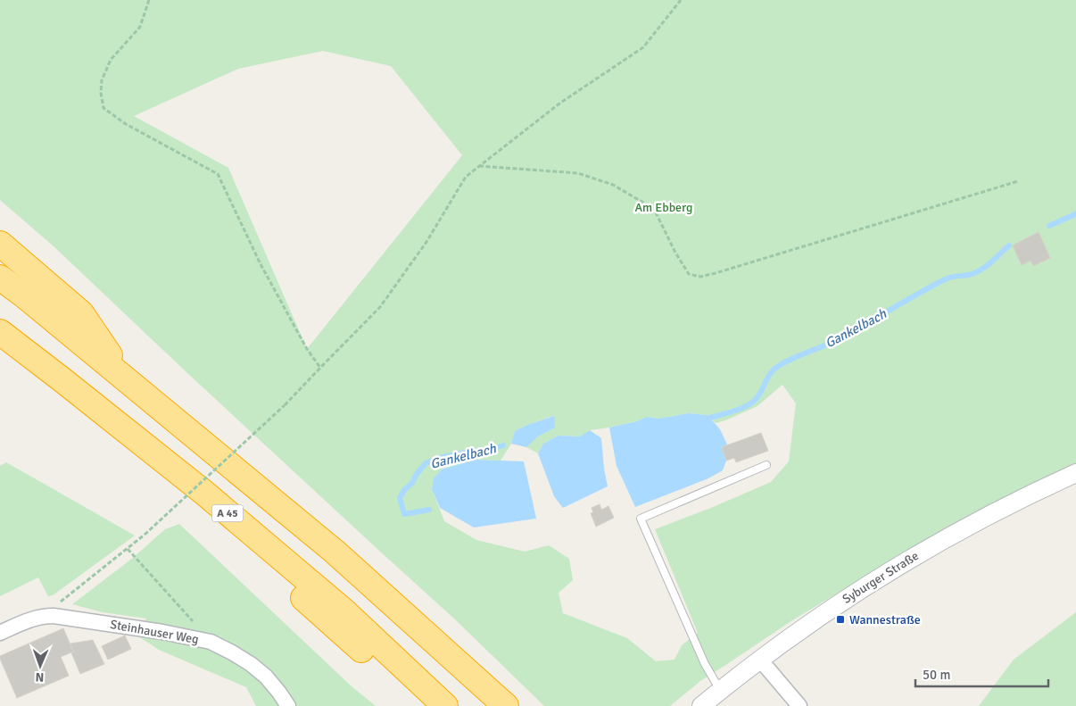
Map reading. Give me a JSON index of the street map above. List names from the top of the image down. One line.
{"streets":{"highway":["A 45"],"street":["Syburger Straße","Steinhauser Weg"]},"water":["Gankelbach"],"parks":["Am Ebberg"],"places":{"transit":["Wannestraße"]},"scale_bar":"50 m","north":"bottom"}
